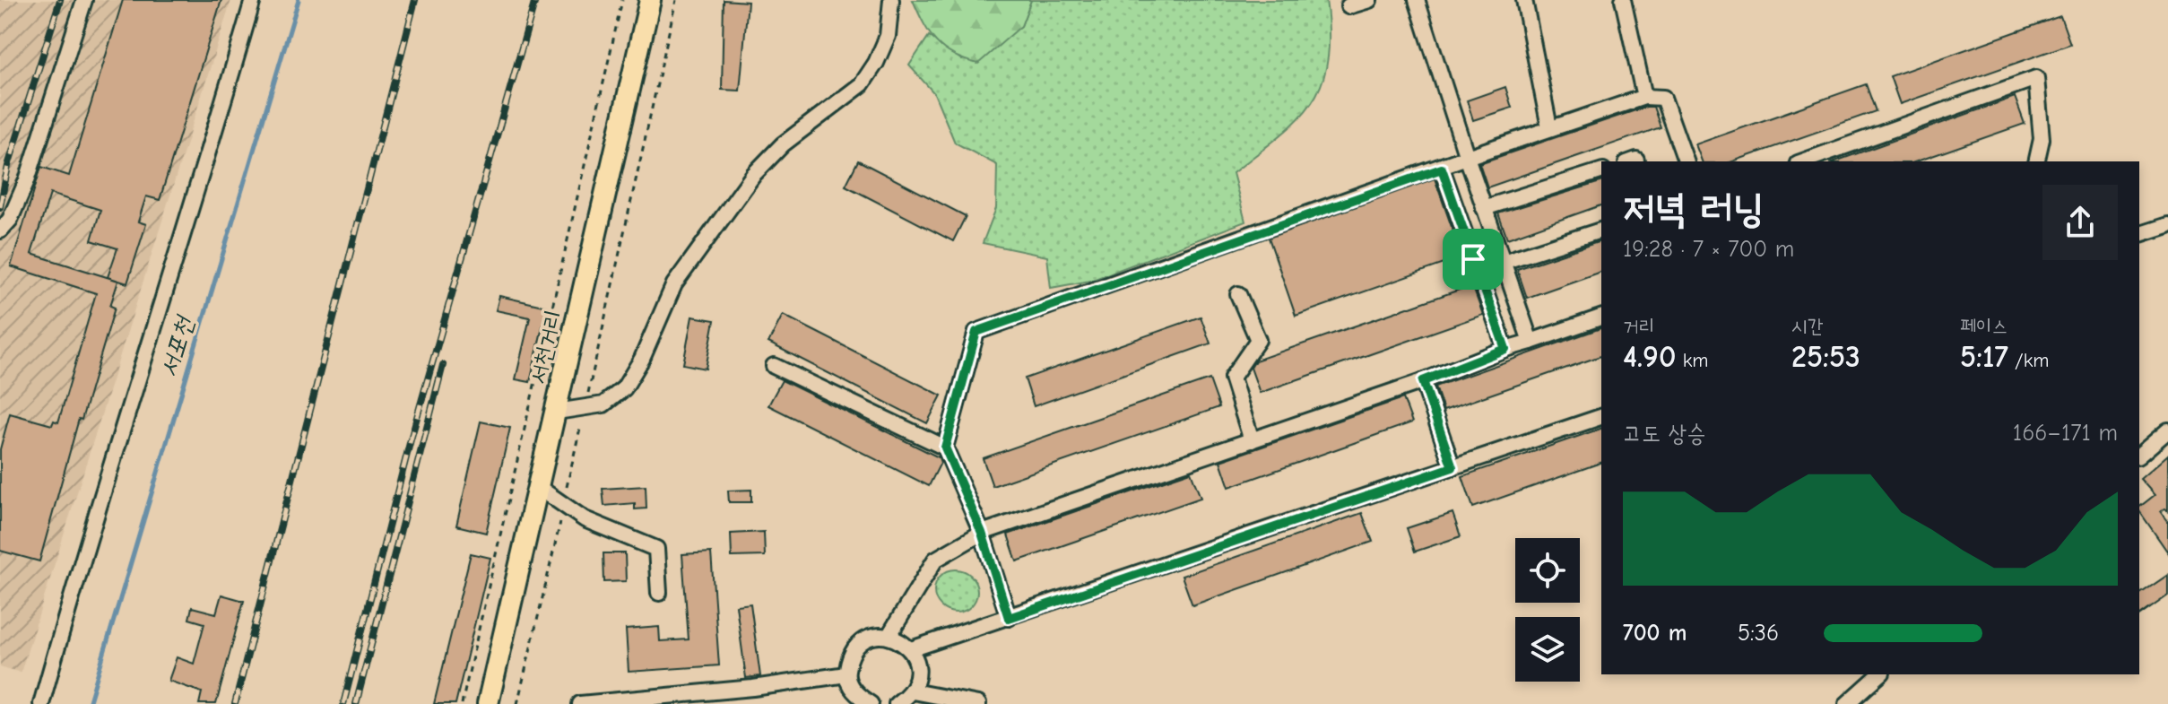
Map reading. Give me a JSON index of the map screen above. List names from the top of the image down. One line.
{"streets":{"main road":["서천거리"]},"water":["서포천"],"page":{"heading":["저녁 러닝","19:28 · 7 × 700 m"],"stats":[["거리","4.90 km"],["시간","25:53"],["페이스","5:17 /km"]],"chart":["고도 상승","166–171 m"],"list":[{"name":"700 m","note":"5:36"}]}}
